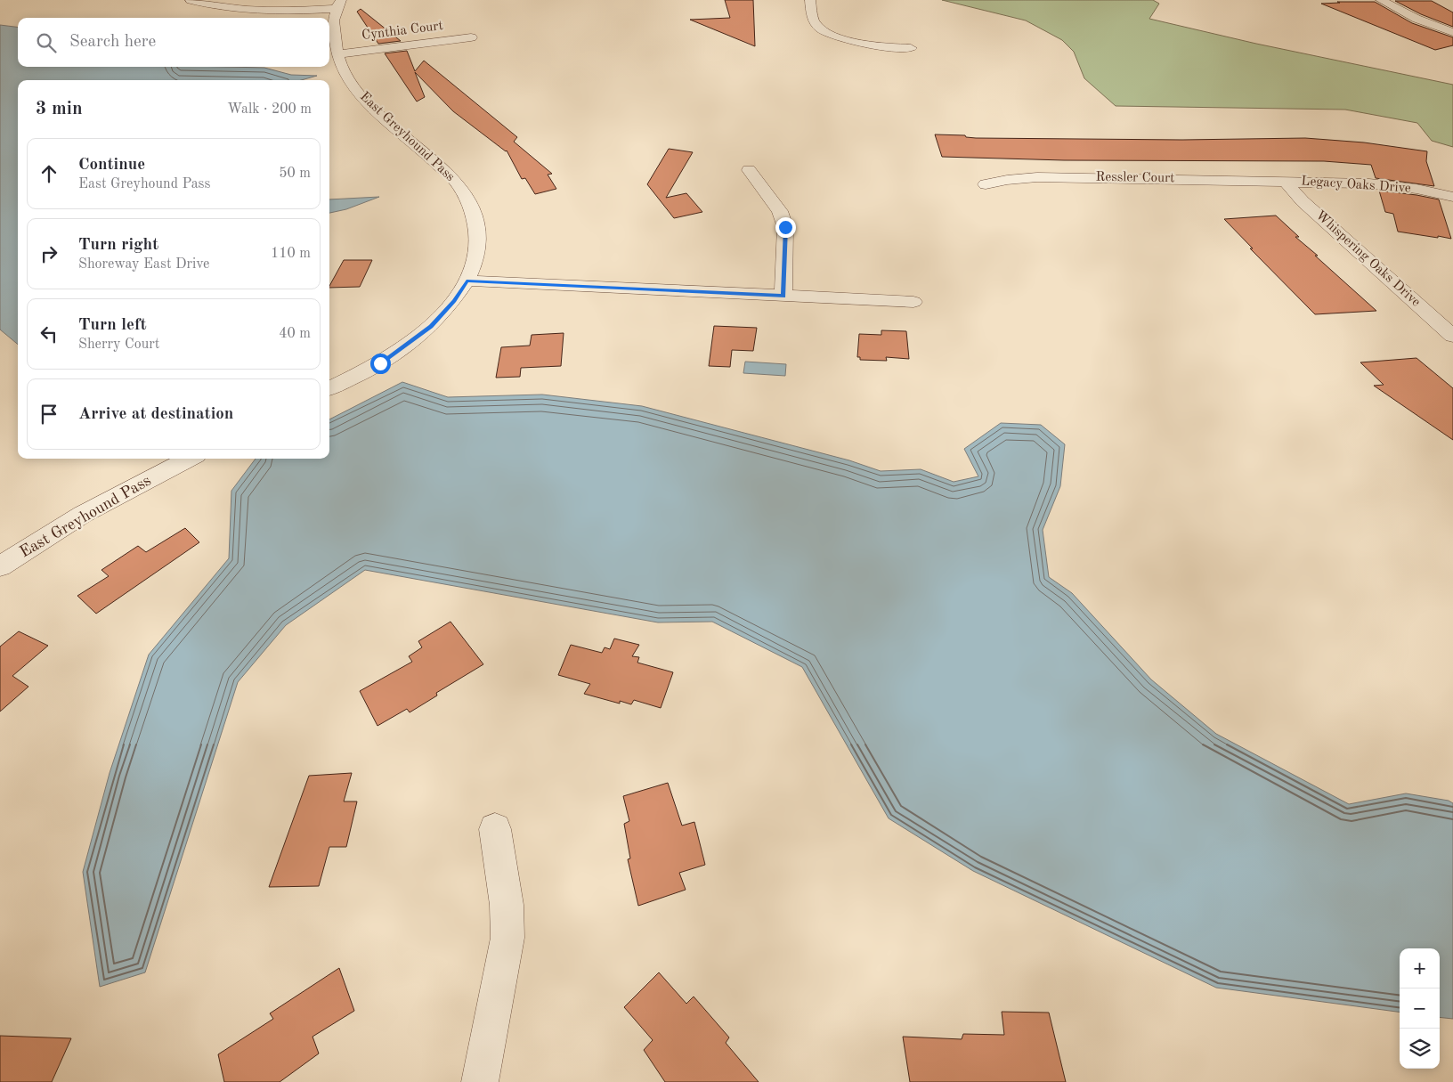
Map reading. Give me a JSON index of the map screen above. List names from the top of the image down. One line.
{"streets":{"street":["Cynthia Court","East Greyhound Pass","Ressler Court","Legacy Oaks Drive","Whispering Oaks Drive"]},"crossings":[["Cynthia Court","East Greyhound Pass"],["Ressler Court","Legacy Oaks Drive"],["Ressler Court","Whispering Oaks Drive"],["Legacy Oaks Drive","Whispering Oaks Drive"]],"page":{"search":"Search here","heading":["3 min","Walk · 200 m"],"list":[["Continue","East Greyhound Pass","50 m"],["Turn right","Shoreway East Drive","110 m"],["Turn left","Sherry Court","40 m"],"Arrive at destination"],"map_buttons":["+","−"]}}
